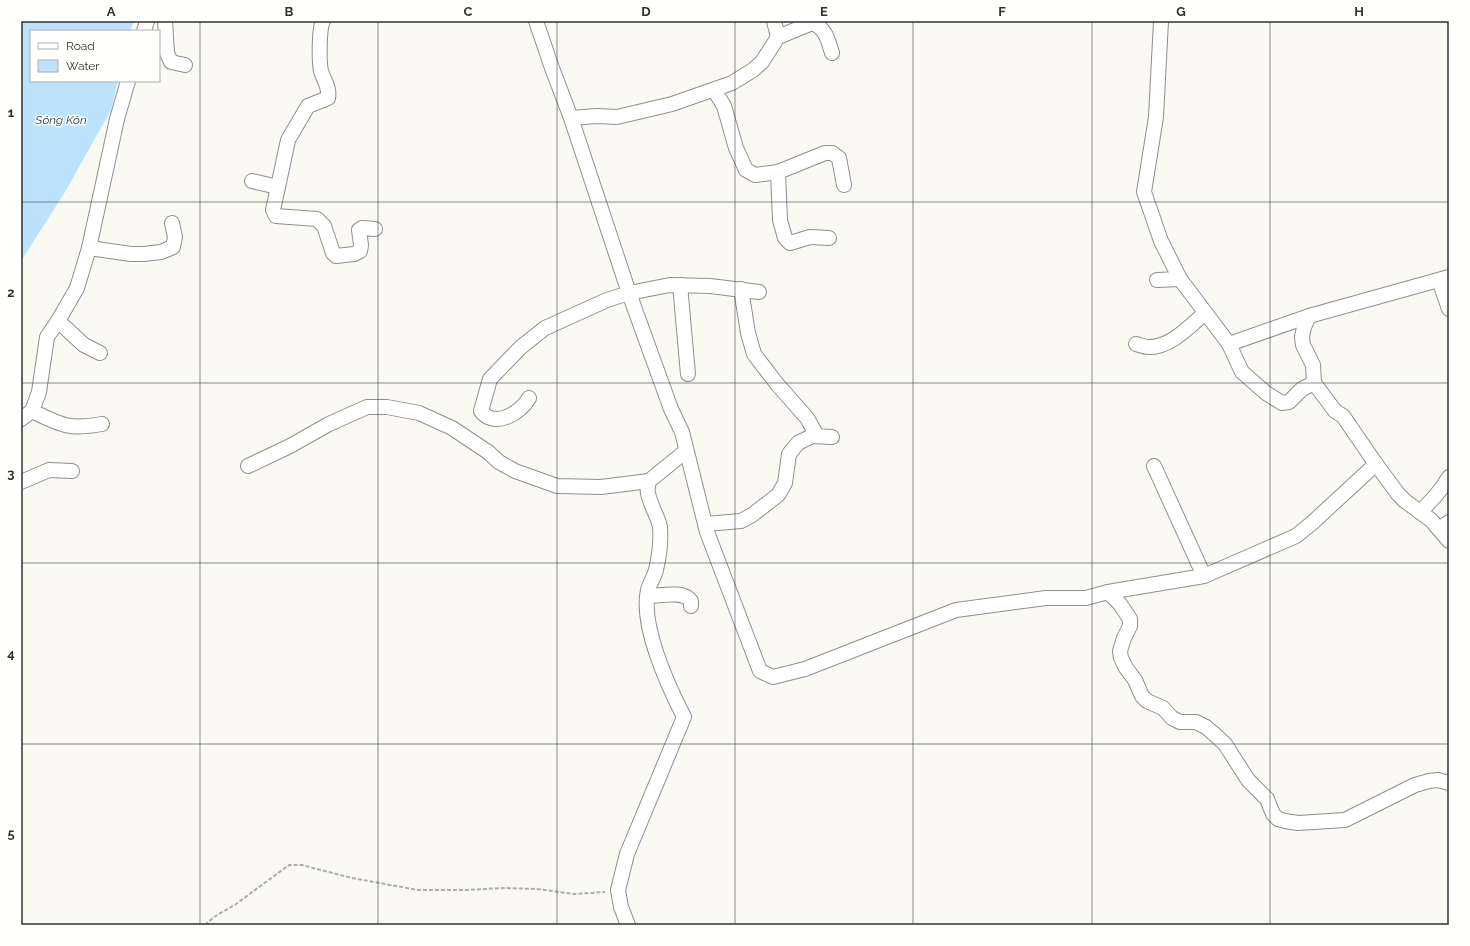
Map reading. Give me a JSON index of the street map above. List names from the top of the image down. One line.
{"water":["Sông Kôn"],"legend":["Road","Water"],"grid":{"columns":["A","B","C","D","E","F","G","H"],"rows":["1","2","3","4","5"]}}
